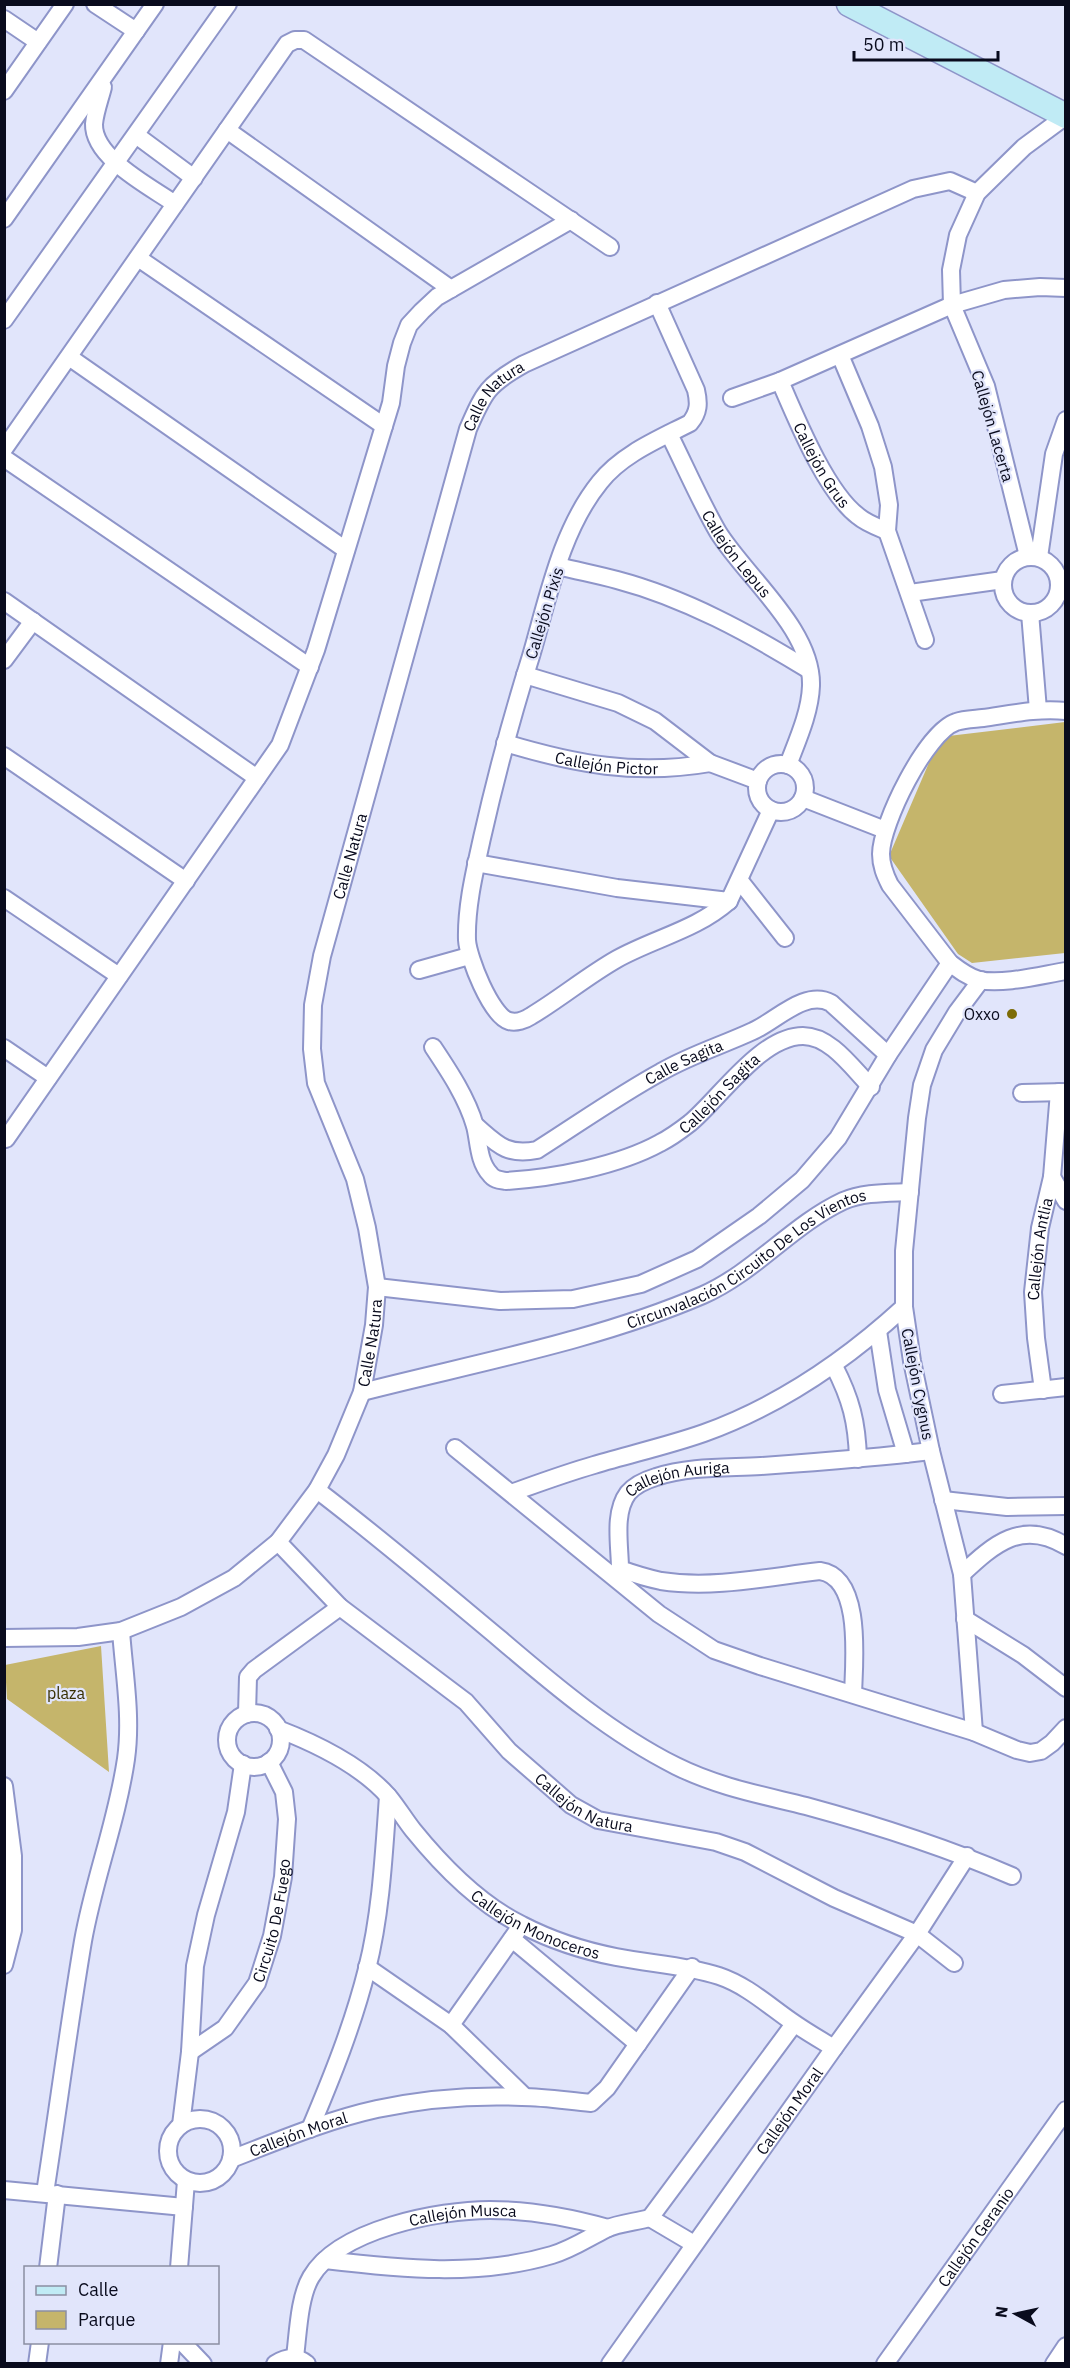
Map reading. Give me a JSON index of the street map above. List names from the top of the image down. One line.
{"streets":{"street":["Calle Natura","Callejón Lacerta","Callejón Grus","Callejón Lepus","Callejón Pixis","Callejón Pictor","Calle Sagita","Callejón Sagita","Callejón Antlia","Circunvalación Circuito De Los Vientos","Callejón Cygnus","Callejón Auriga","Callejón Natura","Circuito De Fuego","Callejón Monoceros","Callejón Moral","Callejón Musca","Callejón Geranio"]},"crossings":[["Calle Natura","Circunvalación Circuito De Los Vientos"],["Calle Natura","Callejón Natura"],["Callejón Lepus","Callejón Pixis"],["Callejón Lepus","Callejón Pictor"],["Callejón Pixis","Callejón Pictor"],["Calle Sagita","Circunvalación Circuito De Los Vientos"],["Callejón Sagita","Circunvalación Circuito De Los Vientos"],["Circunvalación Circuito De Los Vientos","Callejón Cygnus"],["Callejón Cygnus","Callejón Auriga"],["Callejón Natura","Callejón Moral"],["Circuito De Fuego","Callejón Monoceros"],["Callejón Monoceros","Callejón Moral"]],"parks":["plaza"],"places":["Oxxo"],"legend":["Calle","Parque"],"scale_bar":"50 m","north":"left"}
